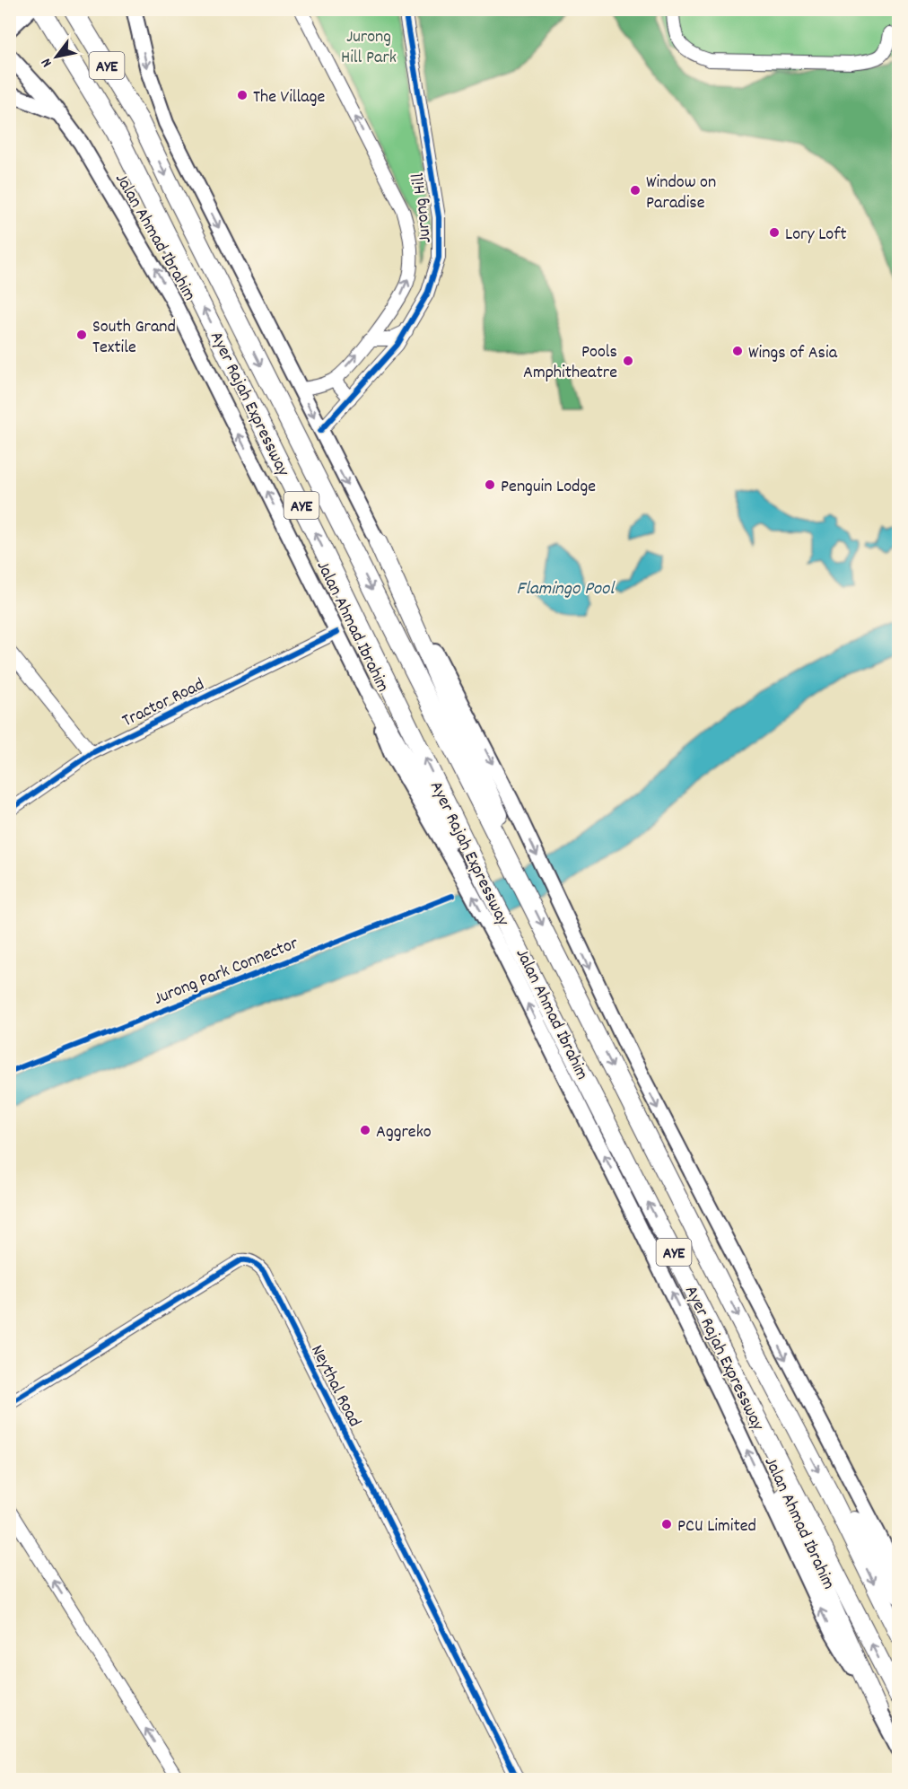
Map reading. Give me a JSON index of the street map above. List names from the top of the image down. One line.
{"streets":{"highway":["AYE","Ayer Rajah Expressway"],"main road":["Jalan Ahmad Ibrahim"],"street":["Jurong Hill","Tractor Road","Neythal Road"],"cycle path":["Jurong Park Connector"]},"crossings":[["Jalan Ahmad Ibrahim","Tractor Road"]],"water":["Flamingo Pool"],"parks":["Jurong Hill Park"],"places":["The Village","Window on Paradise","Lory Loft","South Grand Textile","Wings of Asia","Pools Amphitheatre","Penguin Lodge","Aggreko","PCU Limited"],"north":"bottom left"}
